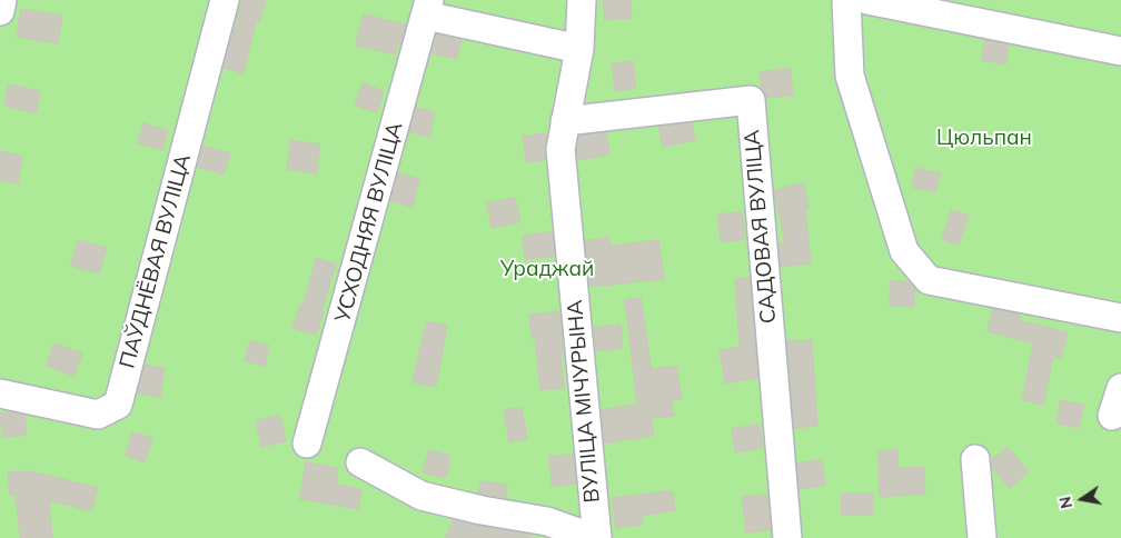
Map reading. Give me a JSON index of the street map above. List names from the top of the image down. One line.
{"streets":{"lane":["УСХОДНЯЯ ВУЛІЦА","САДОВАЯ ВУЛІЦА","ПАЎДНЁВАЯ ВУЛІЦА","ВУЛІЦА МІЧУРЫНА"]},"crossings":[["САДОВАЯ ВУЛІЦА","ВУЛІЦА МІЧУРЫНА"]],"parks":["Цюльпан","Ураджай"],"north":"left"}
